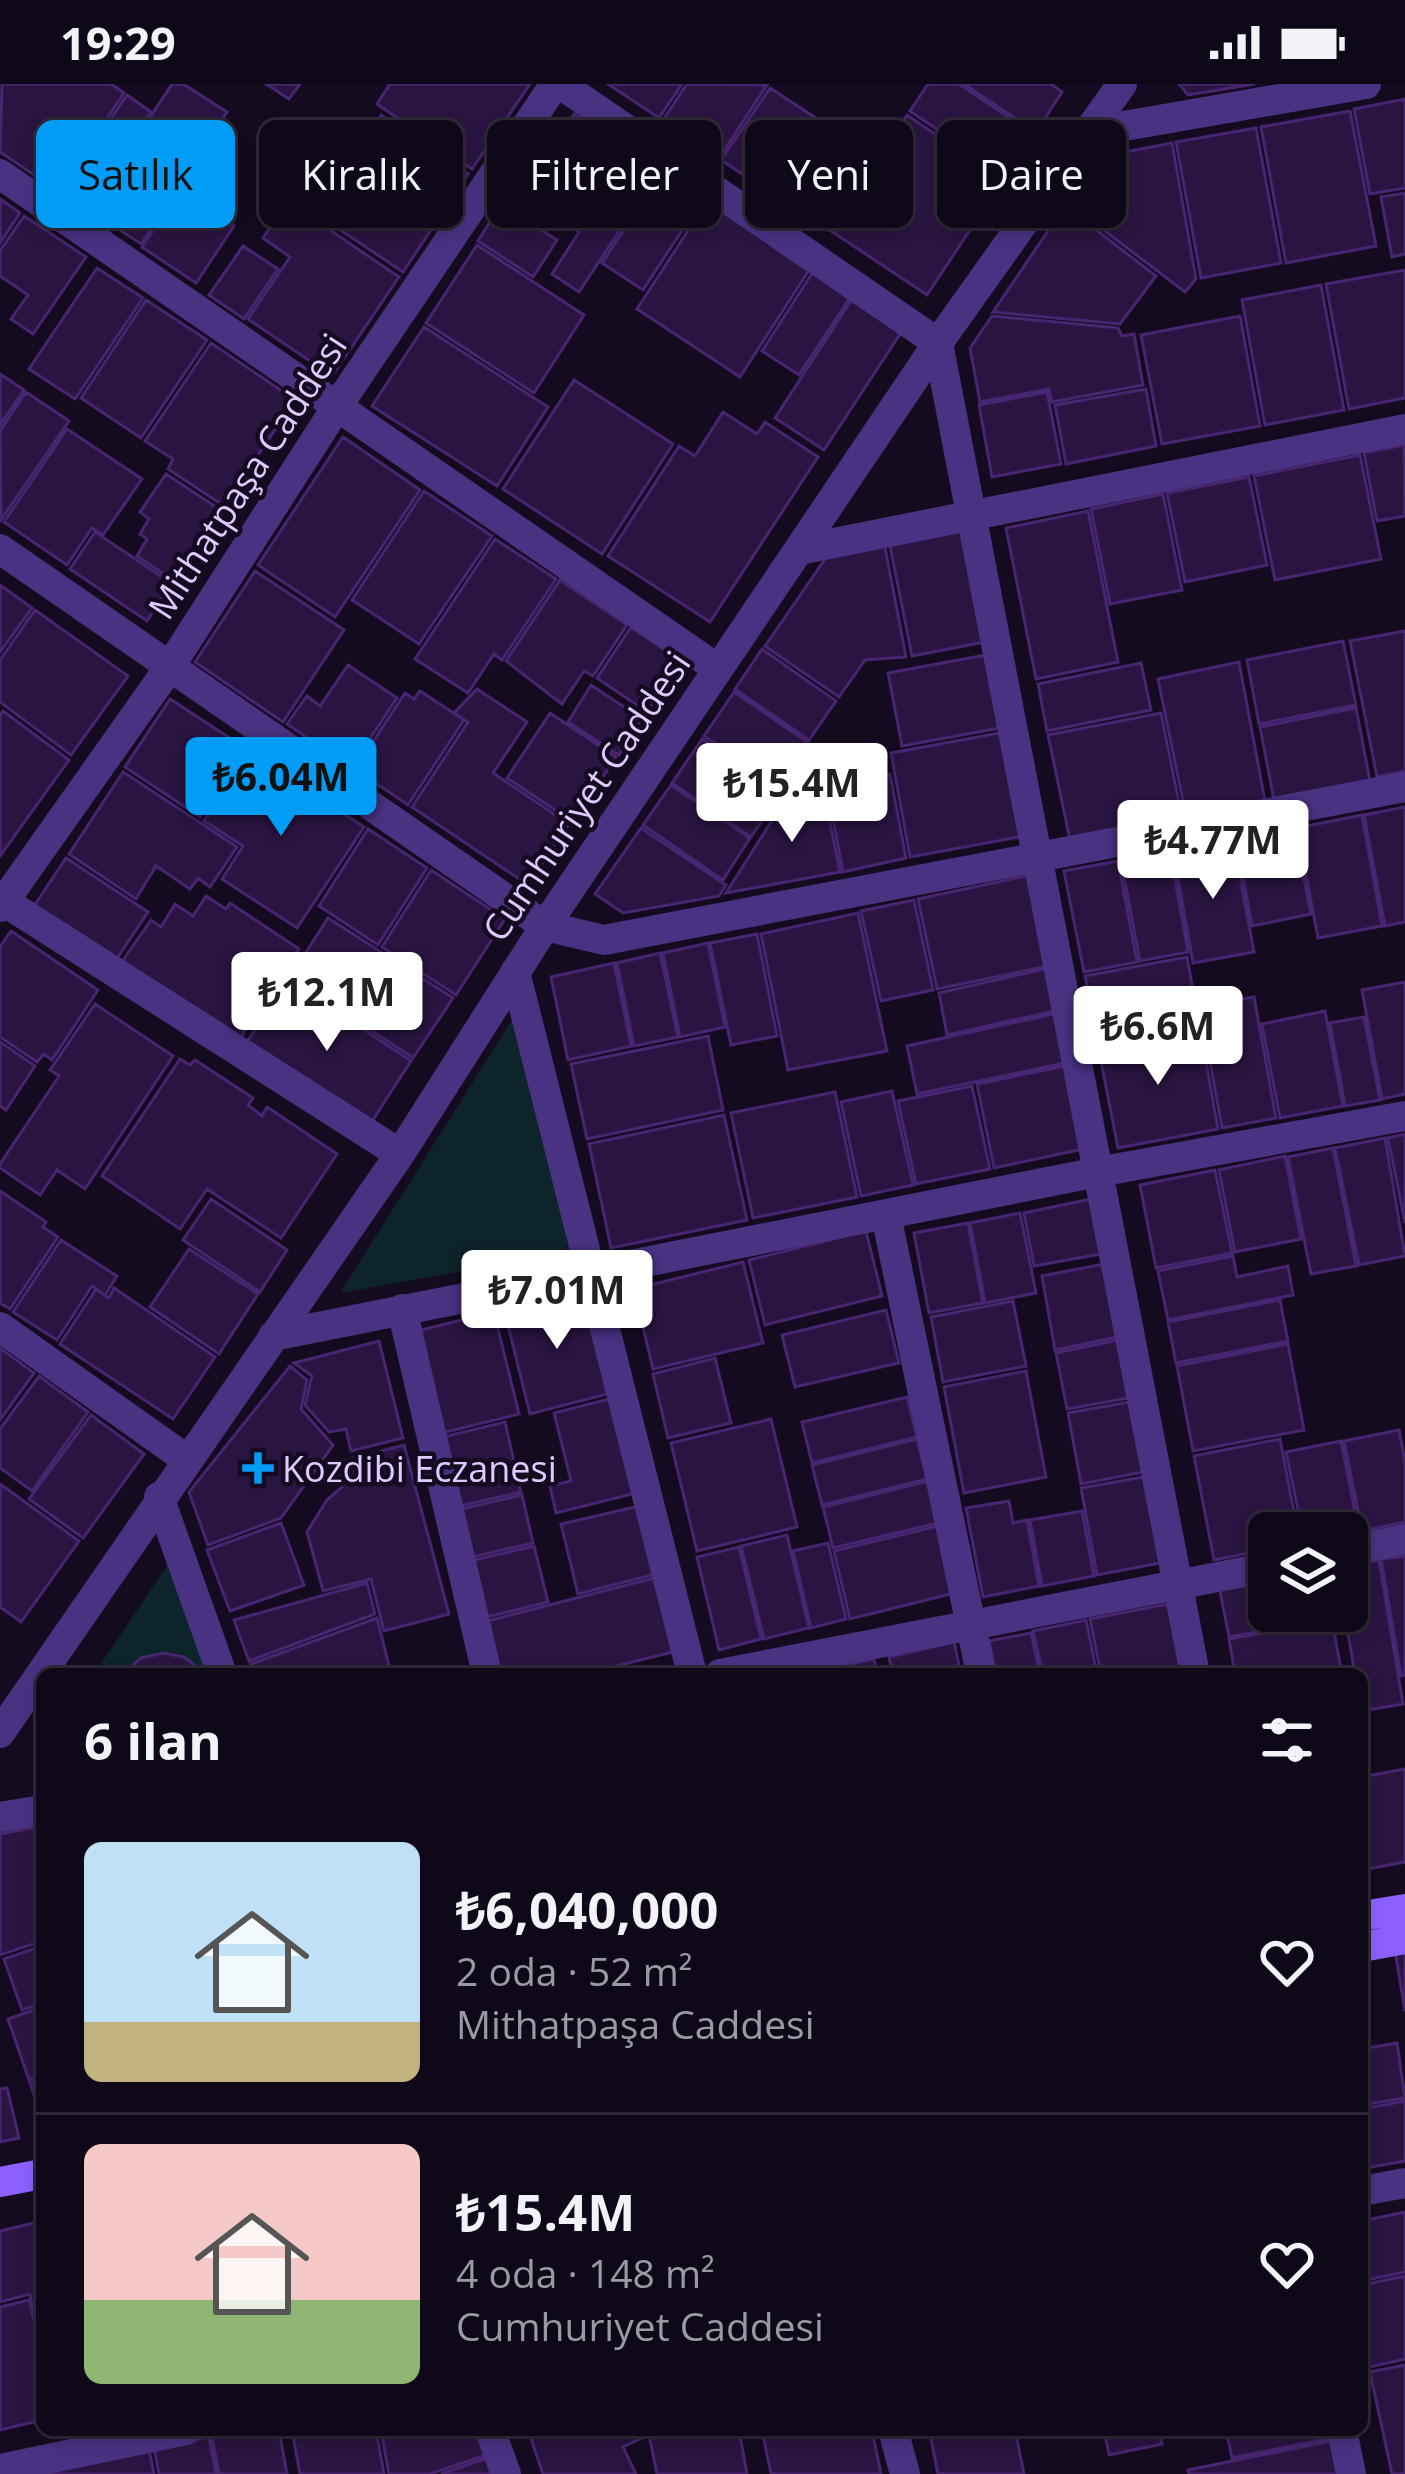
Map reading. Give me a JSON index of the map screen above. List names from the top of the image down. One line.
{"streets":{"street":["Mithatpaşa Caddesi","Cumhuriyet Caddesi"]},"places":{"health":["Kozdibi Eczanesi"]},"page":{"status":"19:29","chip":["Satılık","Kiralık","Filtreler","Yeni","Daire"],"price":["₺6.04M","₺15.4M","₺4.77M","₺12.1M","₺6.6M","₺7.01M"],"heading":"6 ilan","list":[{"name":"₺6,040,000","note":"2 oda · 52 m² · Mithatpaşa Caddesi"},{"name":"₺15.4M","note":"4 oda · 148 m² · Cumhuriyet Caddesi"}]}}
